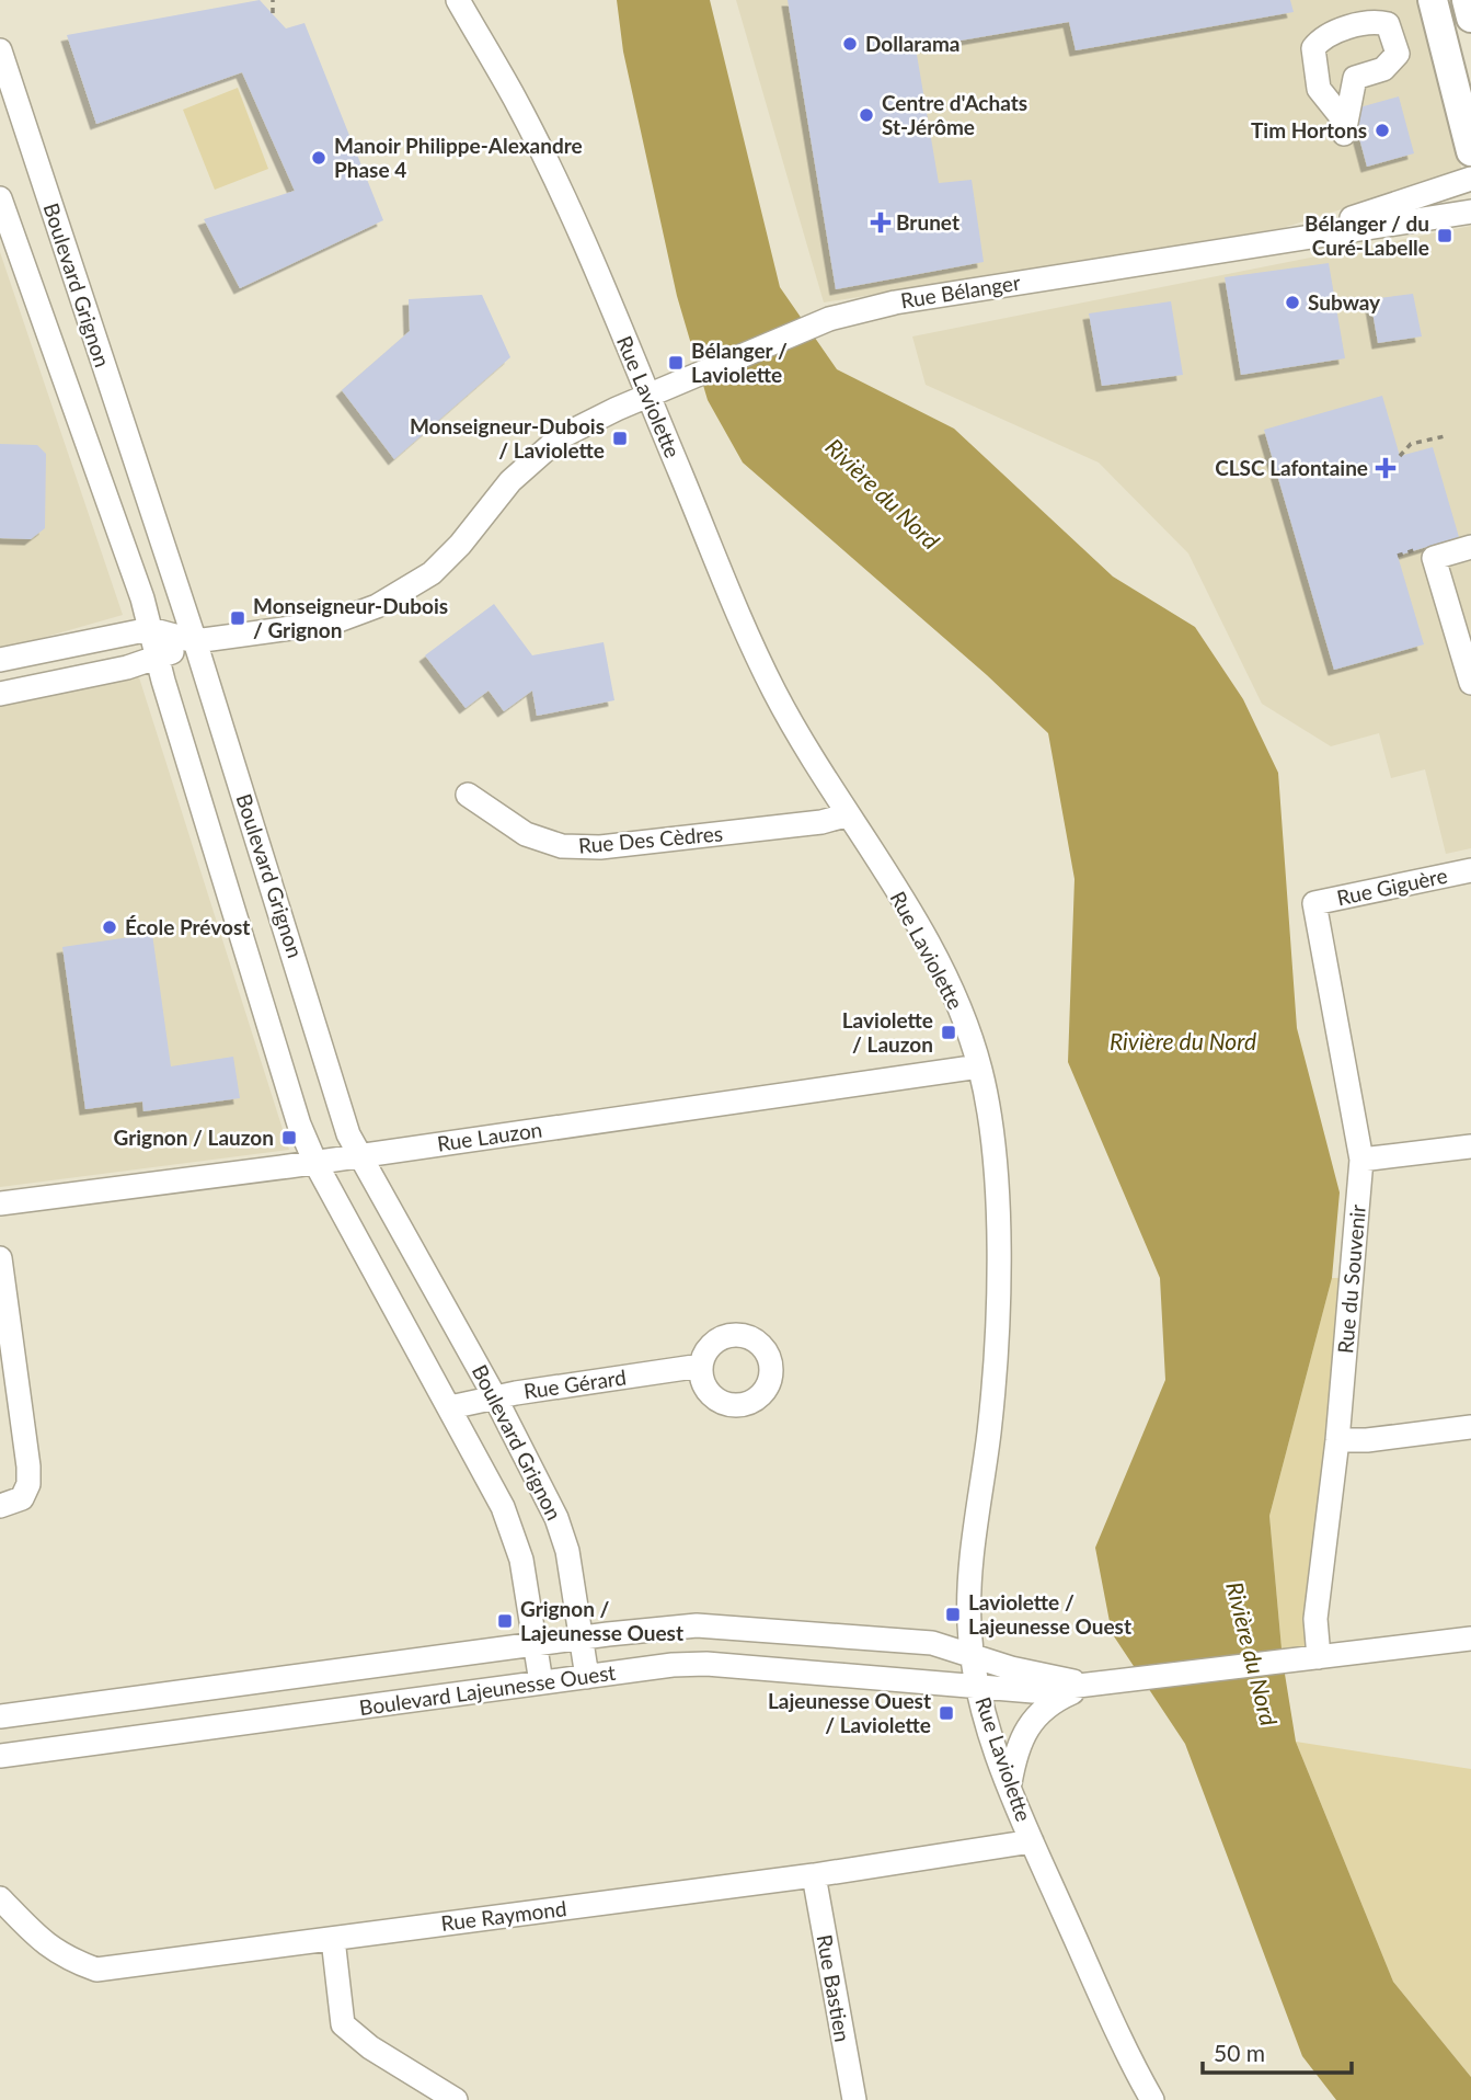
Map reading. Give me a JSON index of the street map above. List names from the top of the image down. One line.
{"streets":{"street":["Boulevard Grignon","Rue Bélanger","Rue Laviolette","Rue Des Cèdres","Rue Giguère","Rue Lauzon","Rue du Souvenir","Rue Gérard","Boulevard Lajeunesse Ouest","Rue Raymond","Rue Bastien"]},"crossings":[["Boulevard Grignon","Rue Bélanger"],["Boulevard Grignon","Rue Lauzon"],["Boulevard Grignon","Rue Gérard"],["Boulevard Grignon","Boulevard Lajeunesse Ouest"],["Rue Bélanger","Rue Laviolette"],["Rue Laviolette","Rue Des Cèdres"],["Rue Laviolette","Rue Lauzon"],["Rue Laviolette","Boulevard Lajeunesse Ouest"],["Rue Laviolette","Rue Raymond"],["Rue Giguère","Rue du Souvenir"],["Rue Raymond","Rue Bastien"]],"water":["Rivière du Nord"],"places":{"other":["Dollarama","Centre d'Achats St-Jérôme","Tim Hortons","Manoir Philippe-Alexandre Phase 4","Subway","École Prévost"],"health":["Brunet","CLSC Lafontaine"],"transit":["Bélanger / du Curé-Labelle","Bélanger / Laviolette","Monseigneur-Dubois / Laviolette","Monseigneur-Dubois / Grignon","Laviolette / Lauzon","Grignon / Lauzon","Laviolette / Lajeunesse Ouest","Grignon / Lajeunesse Ouest","Lajeunesse Ouest / Laviolette"]},"scale_bar":"50 m"}
